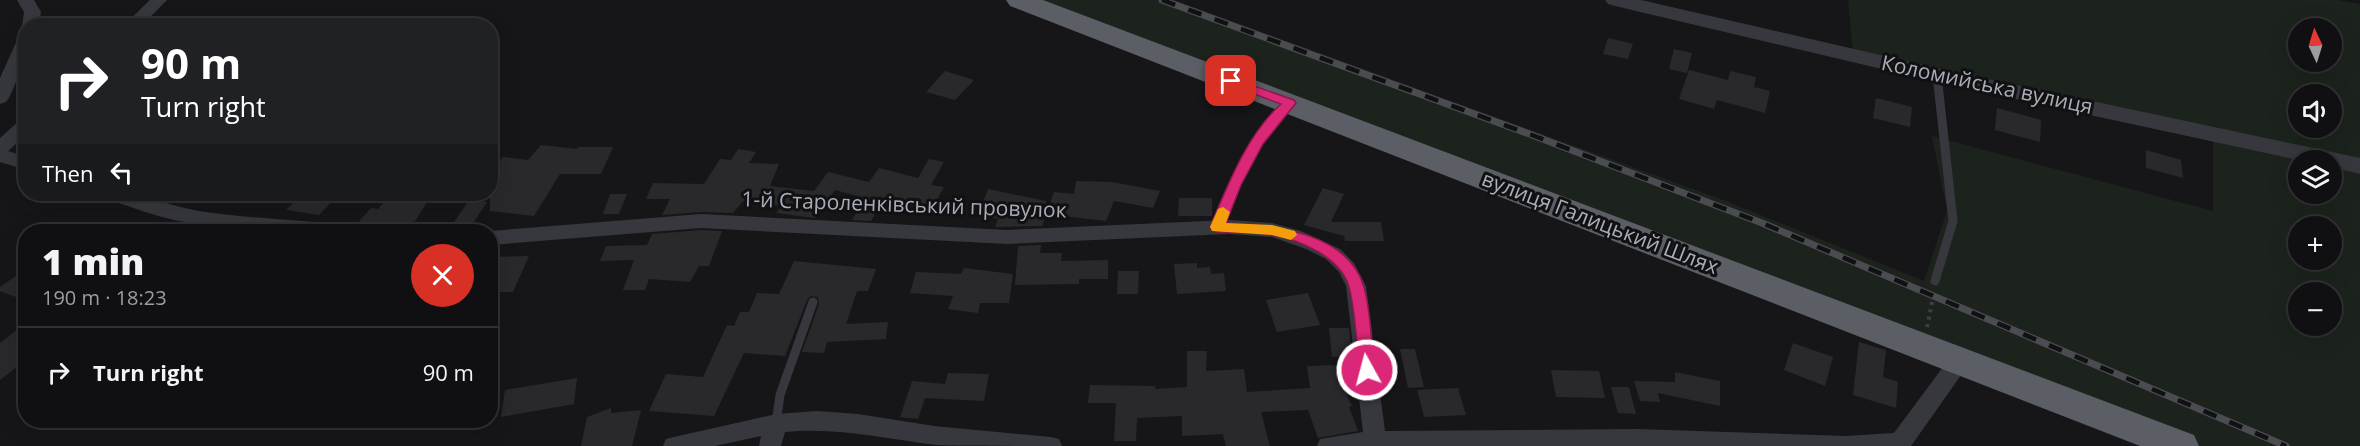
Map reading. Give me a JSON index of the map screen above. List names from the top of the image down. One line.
{"streets":{"highway":["вулиця Галицький Шлях"],"street":["Коломийська вулиця","1-й Староленківський провулок"]},"north":"top","page":{"map_buttons":["+","−"],"turn":["90 m","Turn right"],"then":"Then","heading":["1 min","190 m · 18:23"],"list":[{"name":"Turn right","value":"90 m"}]}}
